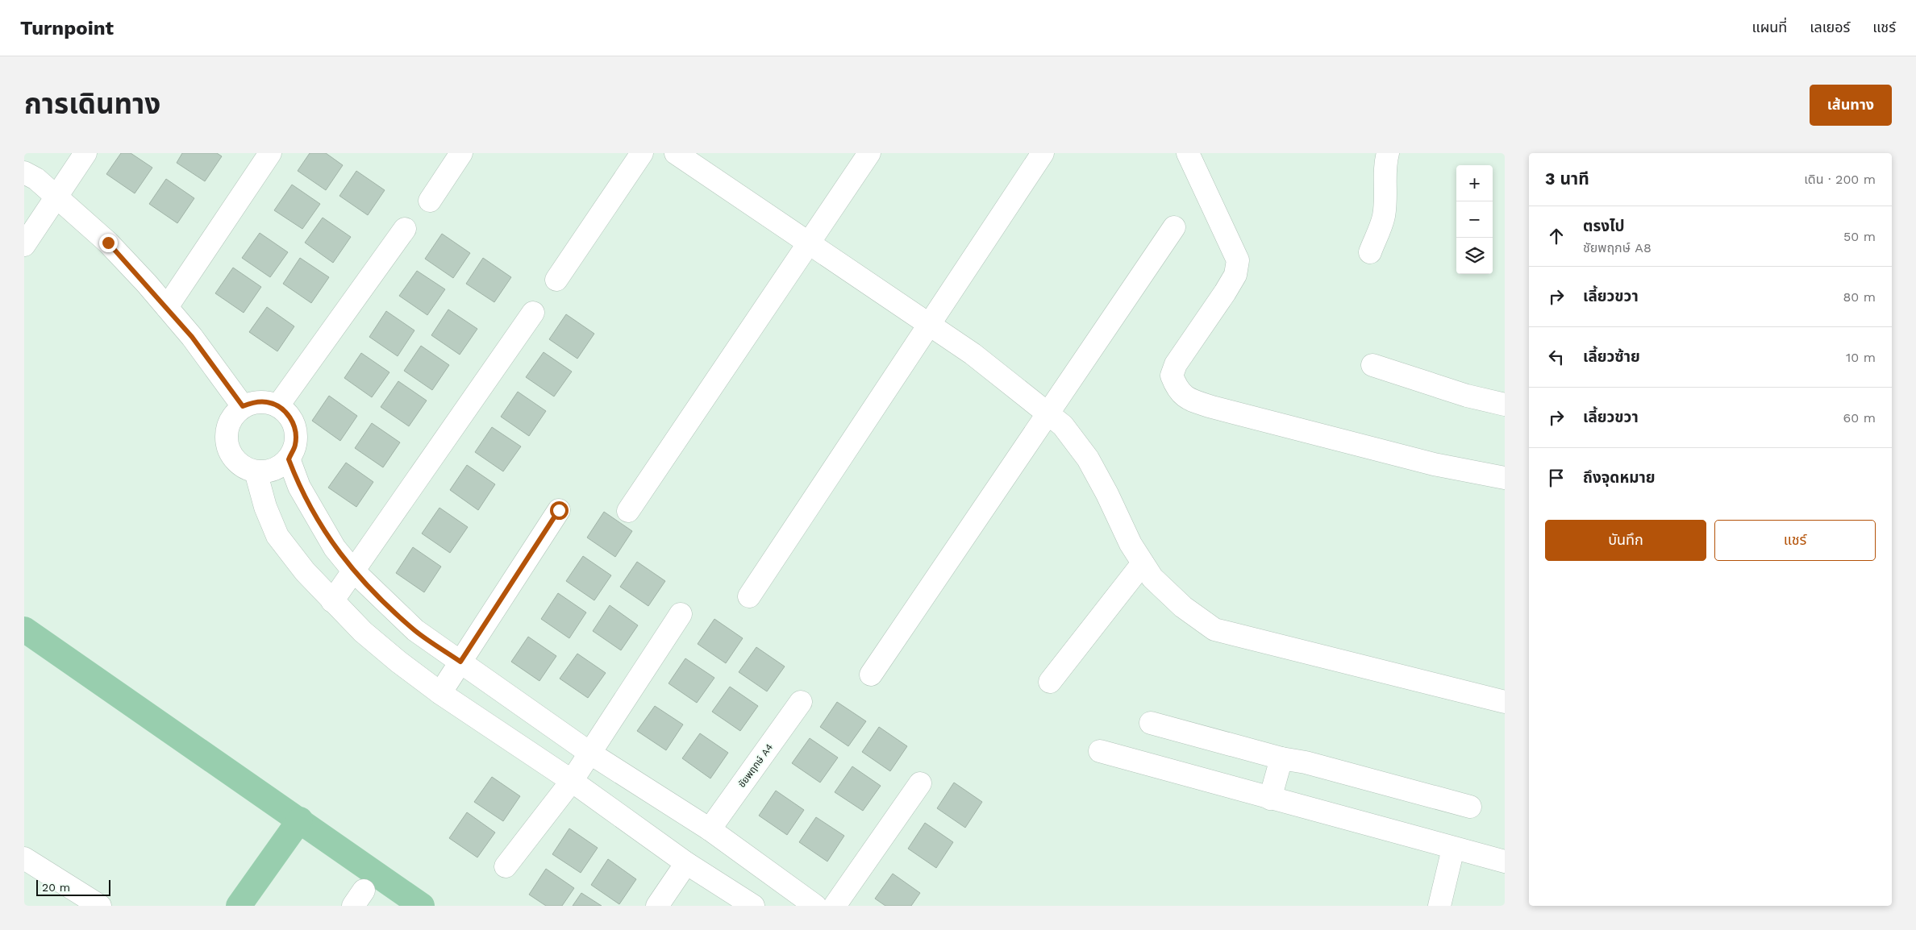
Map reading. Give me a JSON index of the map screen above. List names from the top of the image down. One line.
{"streets":{"street":["ชัยพฤกษ์ A4"]},"scale_bar":"20 m","page":{"header":"Turnpoint","nav":["แผนที่","เลเยอร์","แชร์"],"title":"การเดินทาง","buttons":["เส้นทาง",["บันทึก","แชร์"]],"heading":["3 นาที","เดิน · 200 m"],"map_buttons":["+","−"],"list":[["ตรงไป","ชัยพฤกษ์ A8","50 m"],["เลี้ยวขวา","80 m"],["เลี้ยวซ้าย","10 m"],["เลี้ยวขวา","60 m"],"ถึงจุดหมาย"],"scale":"20 m"}}
